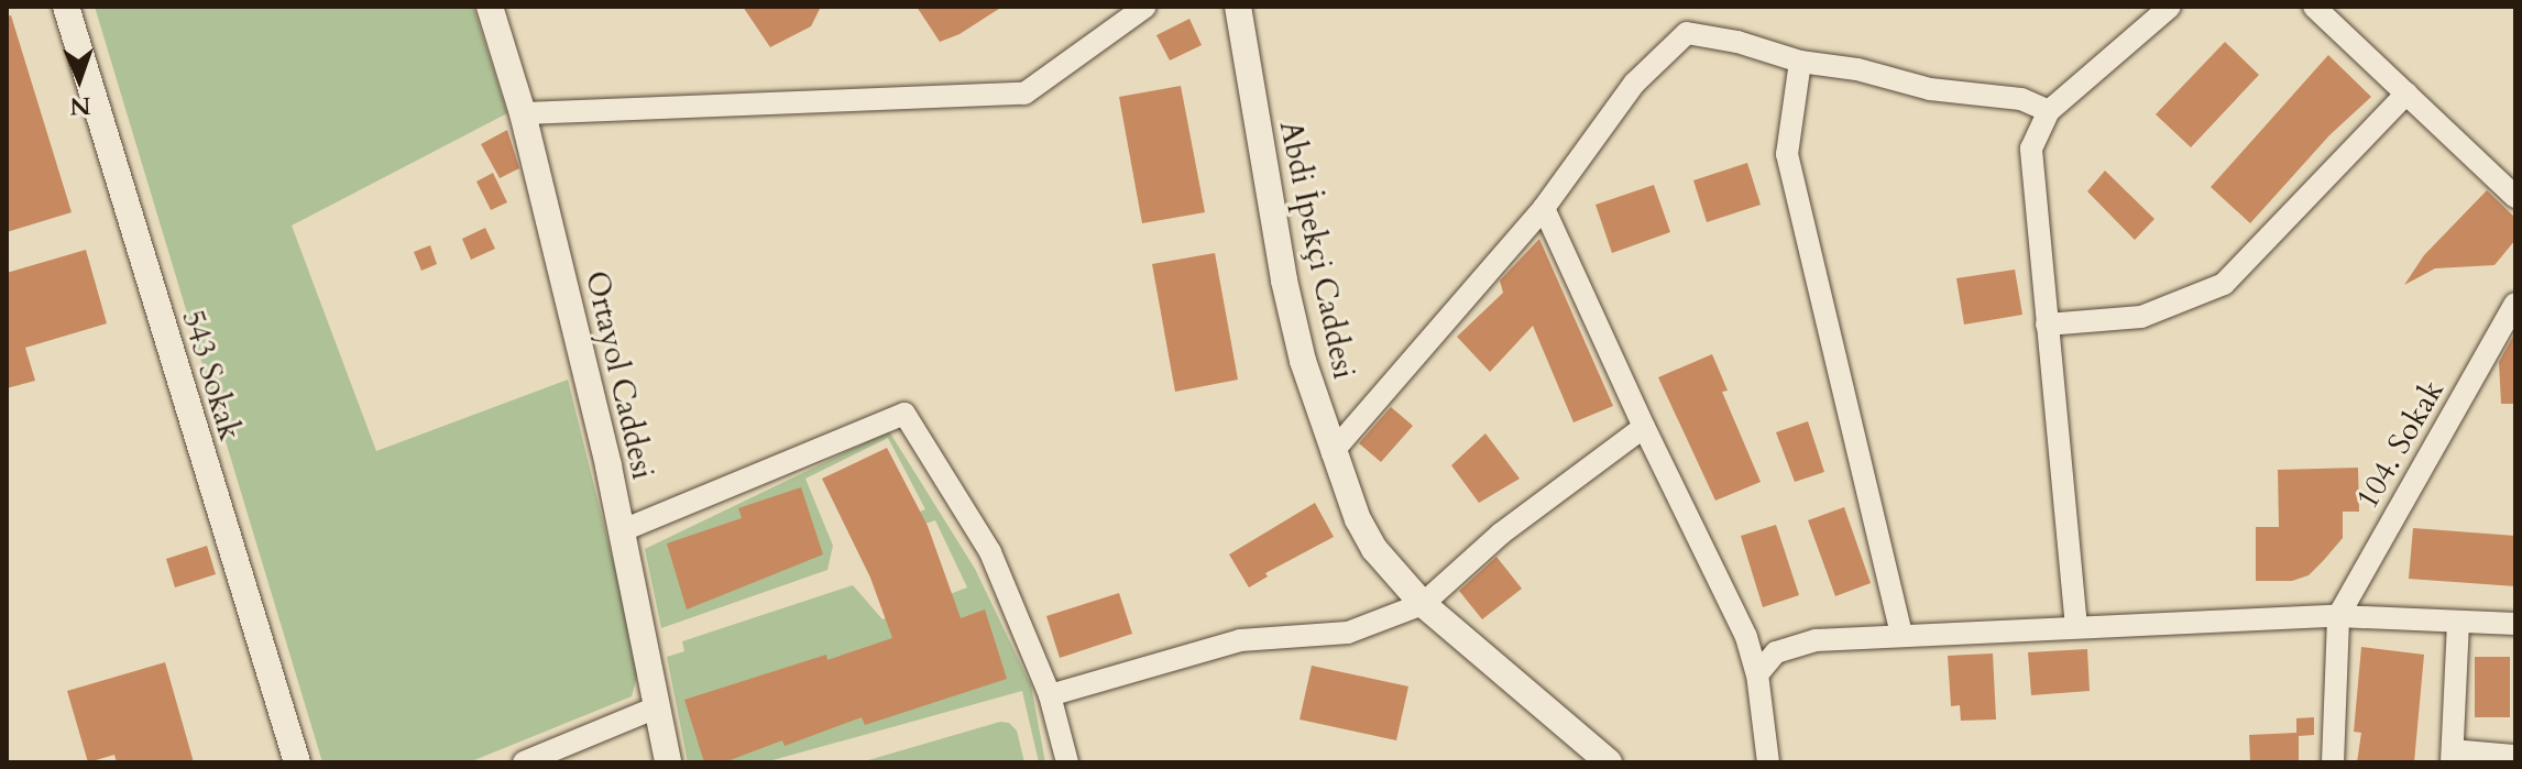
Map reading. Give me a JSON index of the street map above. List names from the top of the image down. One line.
{"streets":{"street":["Abdi İpekçi Caddesi","543 Sokak","Ortayol Caddesi","104. Sokak"]},"north":"bottom"}
